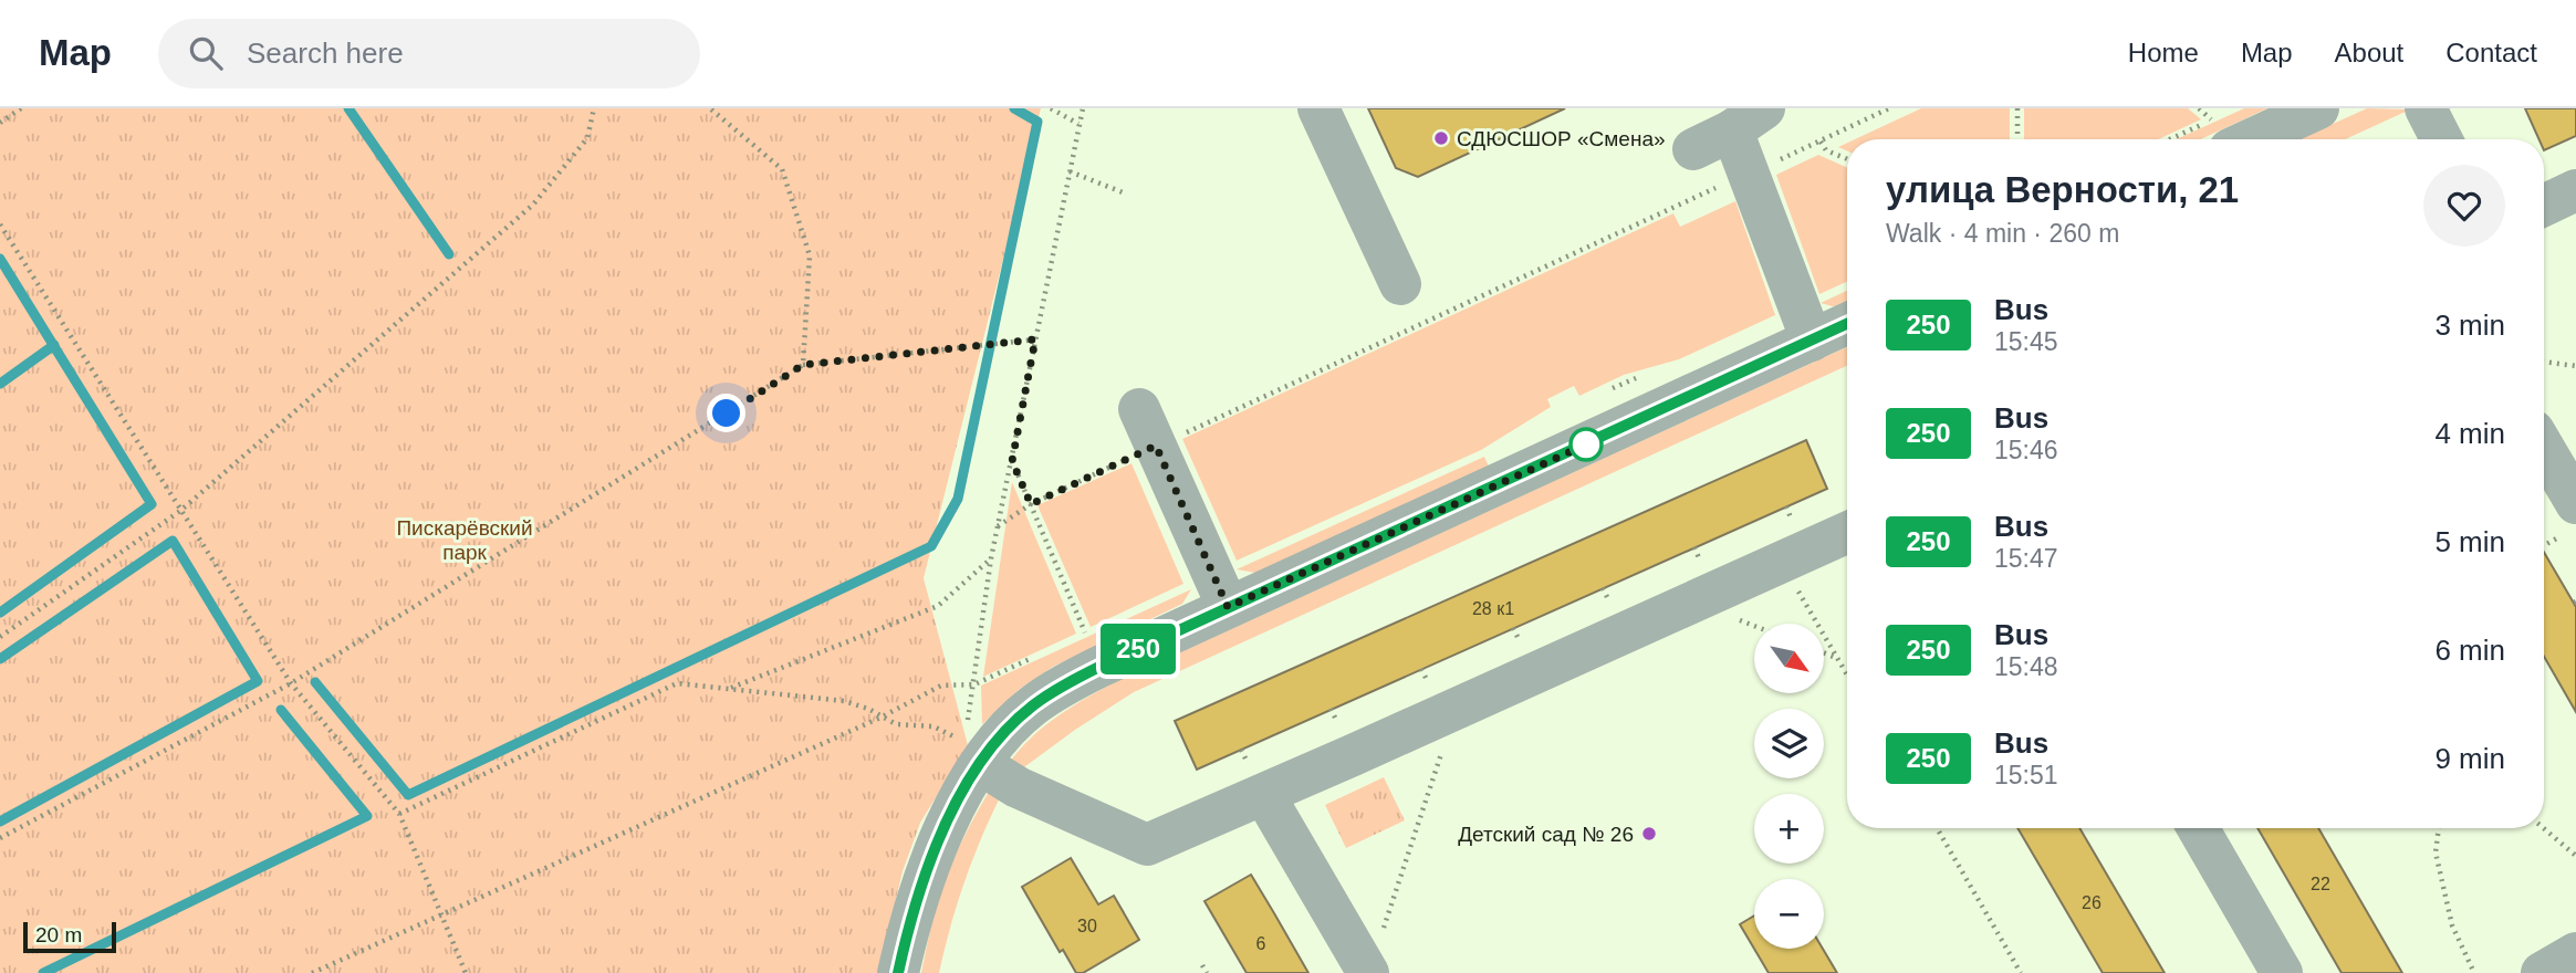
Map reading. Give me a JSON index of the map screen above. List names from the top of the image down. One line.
{"parks":["Пискарёвский парк"],"places":["СДЮСШОР «Смена»","Детский сад № 26"],"lines":["bus line 250"],"house_numbers":["28 к1","22","26","30","6"],"scale_bar":"20 m","north":"bottom right","page":{"header":"Map","search":"Search here","nav":["Home","Map","About","Contact"],"on_map":"250","heading":["улица Верности, 21","Walk · 4 min · 260 m"],"list":[{"mark":"250","name":"Bus","note":"15:45","value":"3 min"},{"mark":"250","name":"Bus","note":"15:46","value":"4 min"},{"mark":"250","name":"Bus","note":"15:47","value":"5 min"},{"mark":"250","name":"Bus","note":"15:48","value":"6 min"},{"mark":"250","name":"Bus","note":"15:51","value":"9 min"}],"map_buttons":["+","−"],"scale":"20 m"}}
